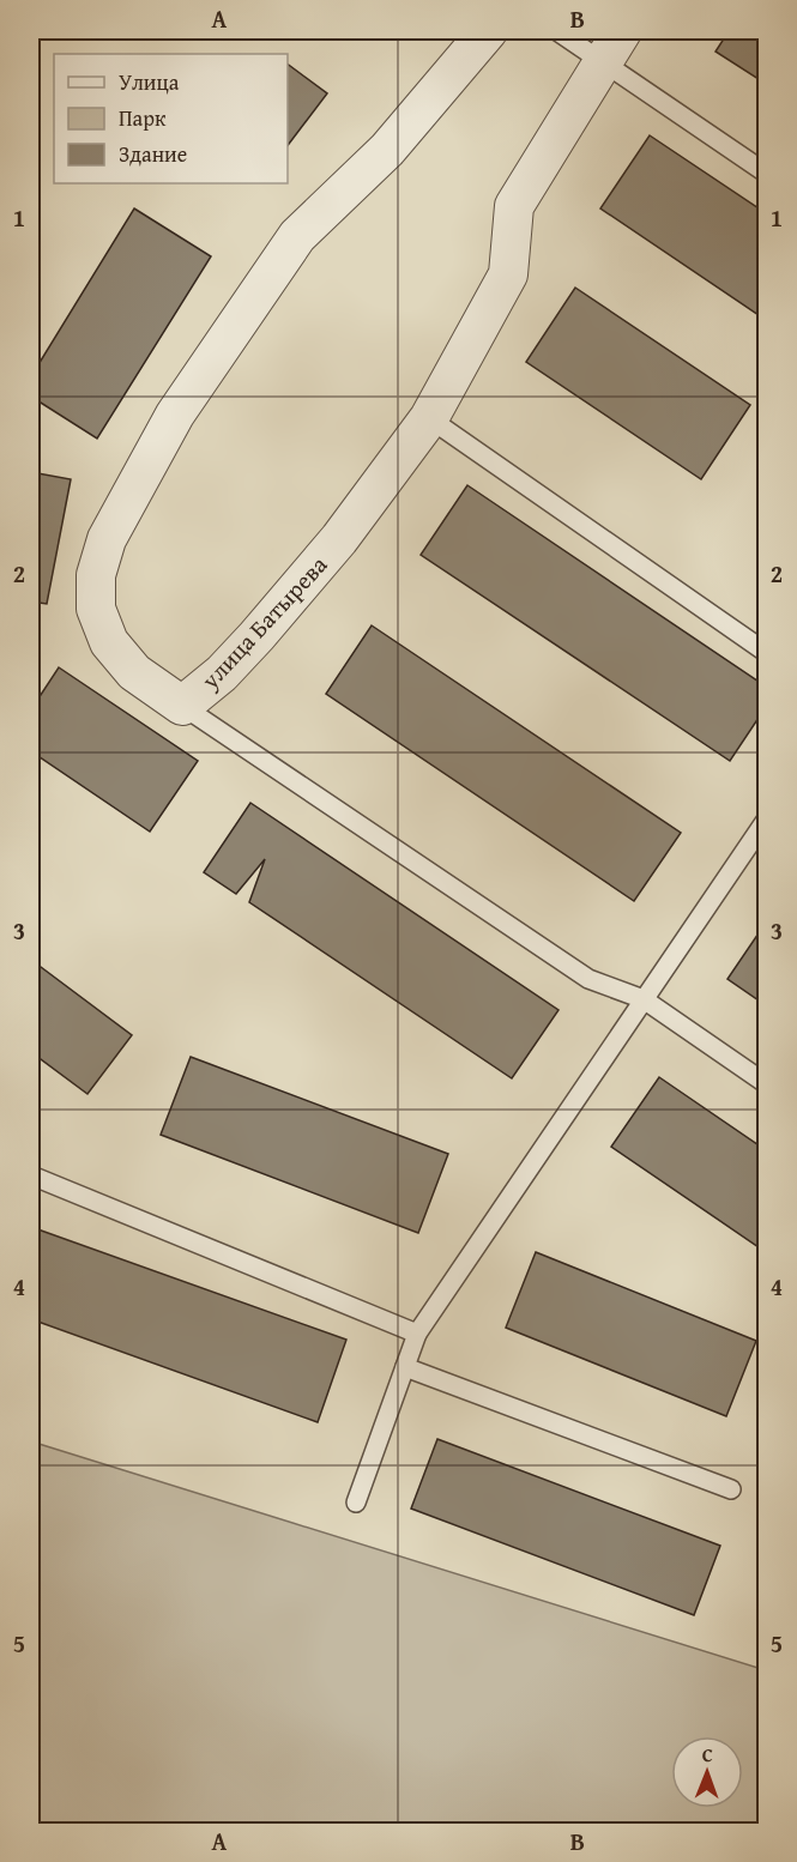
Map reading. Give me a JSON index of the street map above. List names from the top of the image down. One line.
{"streets":{"street":["улица Батырева"]},"legend":["Улица","Парк","Здание"],"north":"top","grid":{"columns":["A","B"],"rows":["1","2","3","4","5"]}}
